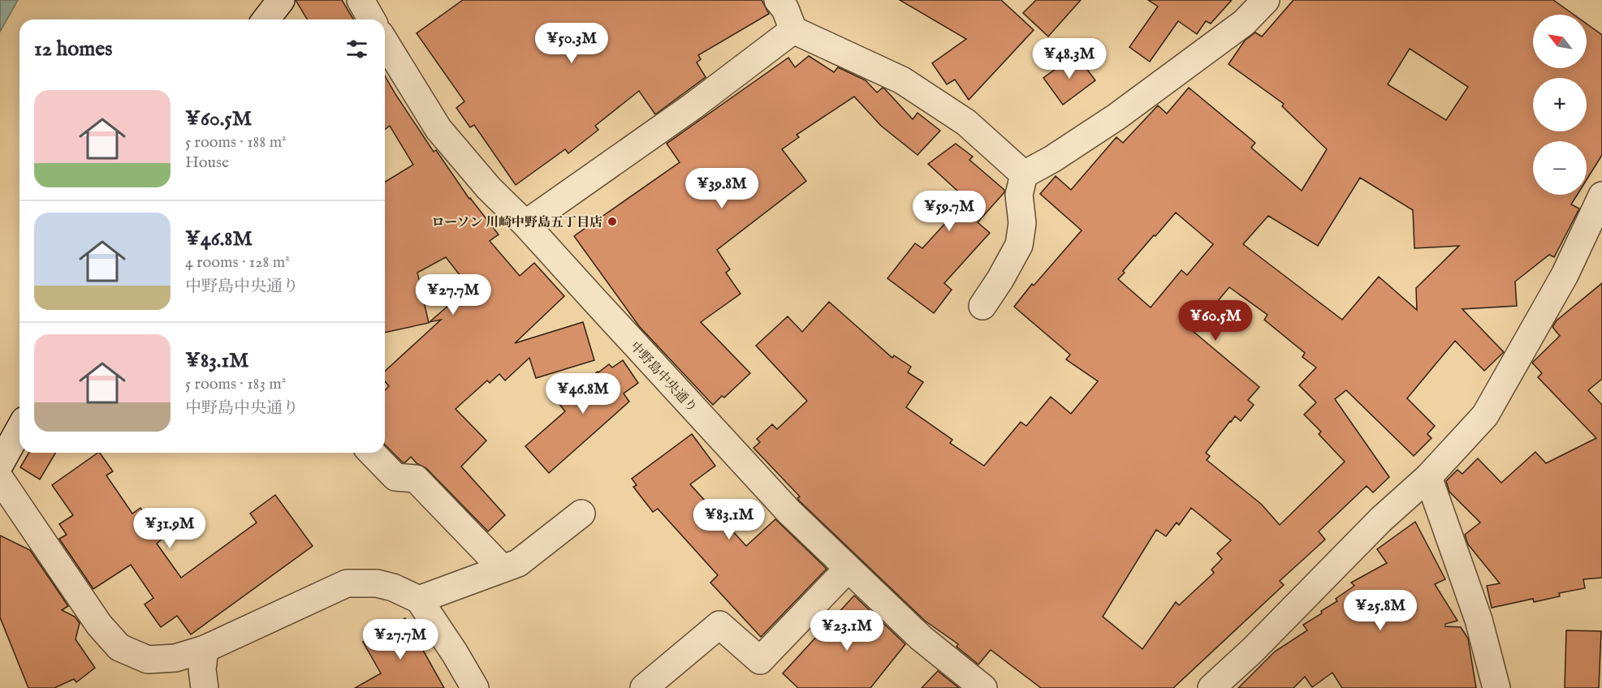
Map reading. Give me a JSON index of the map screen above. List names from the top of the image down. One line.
{"streets":{"street":["中野島中央通り"]},"places":["ローソン 川崎中野島五丁目店"],"north":"top left","page":{"map_buttons":["+","−"],"heading":"12 homes","price":["¥50.3M","¥48.3M","¥39.8M","¥59.7M","¥27.7M","¥60.5M","¥46.8M","¥83.1M","¥31.9M","¥25.8M","¥23.1M","¥27.7M"],"list":[{"name":"¥60.5M","note":"5 rooms · 188 m² · House"},{"name":"¥46.8M","note":"4 rooms · 128 m² · 中野島中央通り"},{"name":"¥83.1M","note":"5 rooms · 183 m² · 中野島中央通り"}]}}
